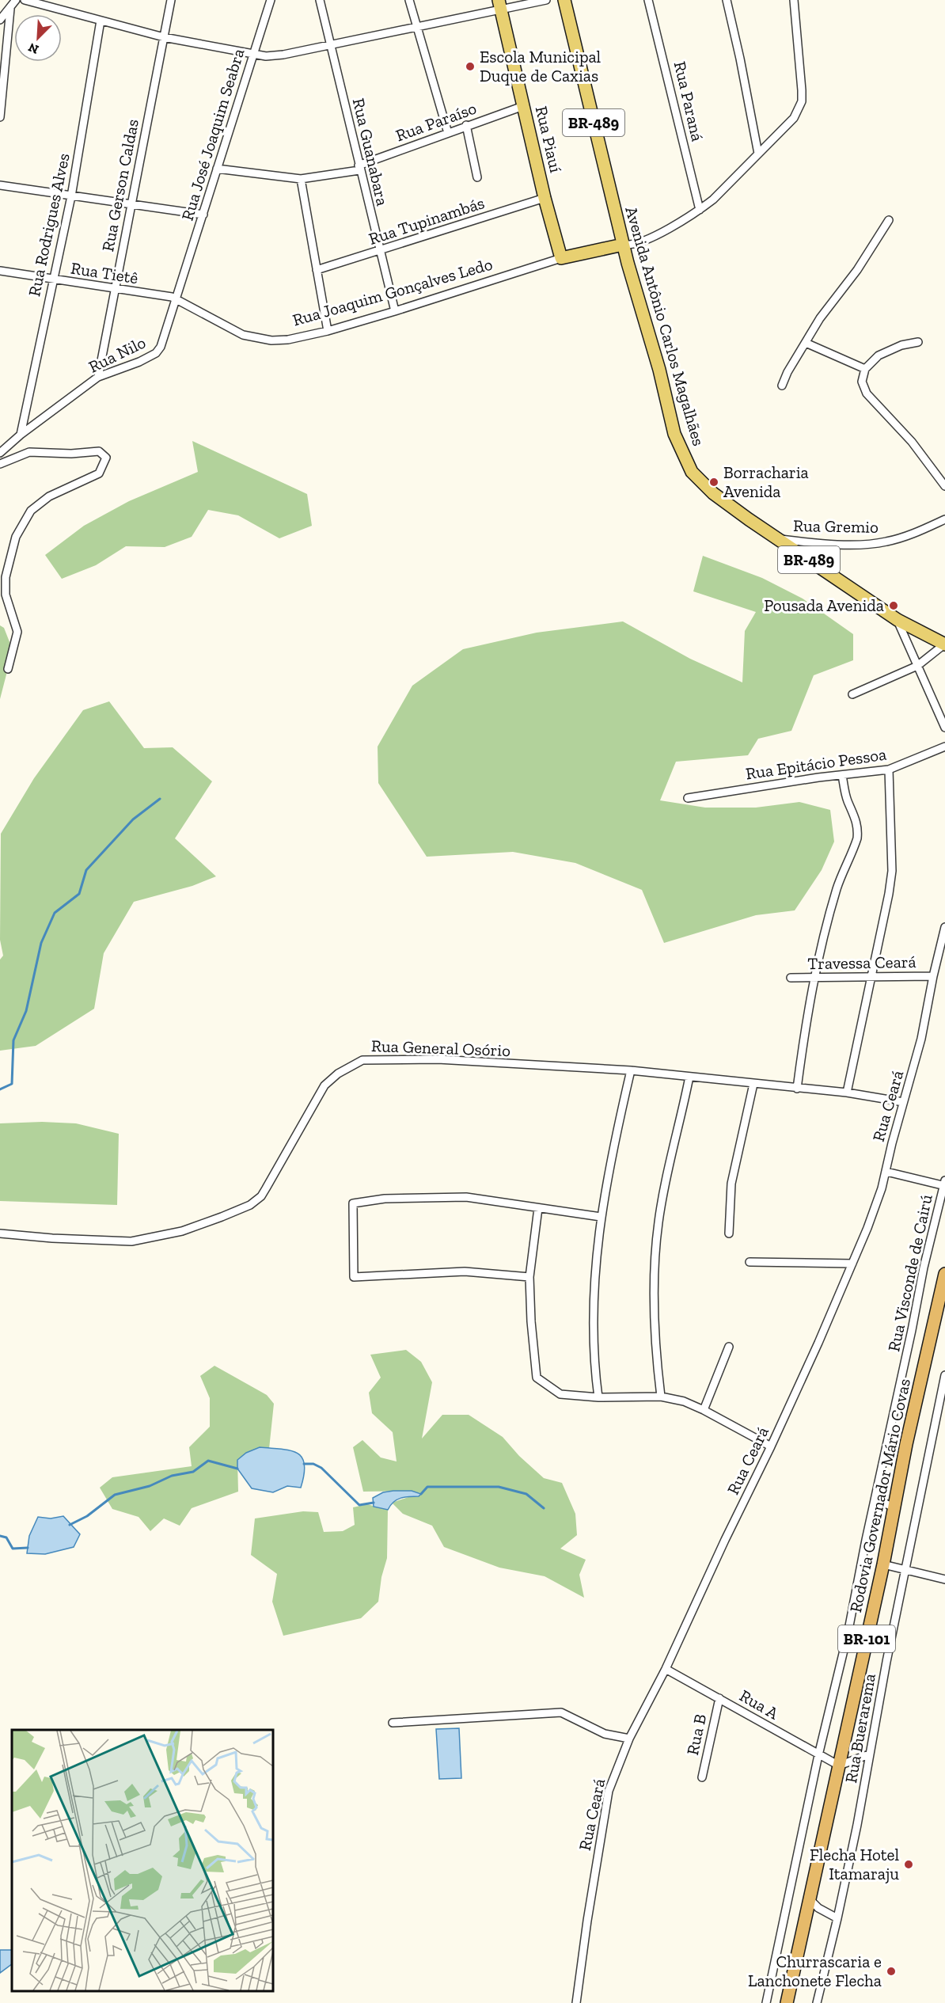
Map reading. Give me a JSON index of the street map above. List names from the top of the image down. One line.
{"streets":{"highway":["Rodovia Governador Mário Covas","BR-101"],"main road":["BR-489","Rua Piauí","Rua Joaquim Gonçalves Ledo","Avenida Antônio Carlos Magalhães"],"street":["Rua Paraná","Rua Paraíso","Rua José Joaquim Seabra","Rua Guanabara","Rua Gerson Caldas","Rua Tupinambás","Rua Rodrigues Alves","Rua Tietê","Rua Nilo","Rua Gremio","Rua Epitácio Pessoa","Travessa Ceará","Rua General Osório","Rua Ceará","Rua Visconde de Cairú","Rua A","Rua Buerarema","Rua B"]},"crossings":[["Rua Paraíso","Rua José Joaquim Seabra"],["Rua Paraíso","Rua Piauí"],["Rua Paraíso","Rua Guanabara"],["Rua José Joaquim Seabra","Rua Tietê"],["Rua José Joaquim Seabra","Rua Joaquim Gonçalves Ledo"],["Rua José Joaquim Seabra","Rua Nilo"],["Rua Piauí","Rua Tupinambás"],["Rua Piauí","Rua Joaquim Gonçalves Ledo"],["Rua Guanabara","Rua Tupinambás"],["Rua Guanabara","Rua Joaquim Gonçalves Ledo"],["Rua Gerson Caldas","Rua Tietê"],["Rua Gerson Caldas","Rua Nilo"],["Rua Rodrigues Alves","Rua Tietê"],["Rua Rodrigues Alves","Rua Nilo"],["Rua Tietê","Rua Joaquim Gonçalves Ledo"],["Rua Tietê","Rua Nilo"],["Rua Joaquim Gonçalves Ledo","Avenida Antônio Carlos Magalhães"],["Rua Joaquim Gonçalves Ledo","Rua Nilo"],["Avenida Antônio Carlos Magalhães","Rua Gremio"],["Travessa Ceará","Rua Ceará"],["Rua General Osório","Rua Ceará"],["Rua Ceará","Rua A"],["Rua Visconde de Cairú","Rua A"],["Rodovia Governador Mário Covas","Rua A"],["Rua A","Rua B"]],"places":["Escola Municipal Duque de Caxias","Borracharia Avenida","Pousada Avenida","Flecha Hotel Itamaraju","Churrascaria e Lanchonete Flecha"],"north":"bottom left"}
